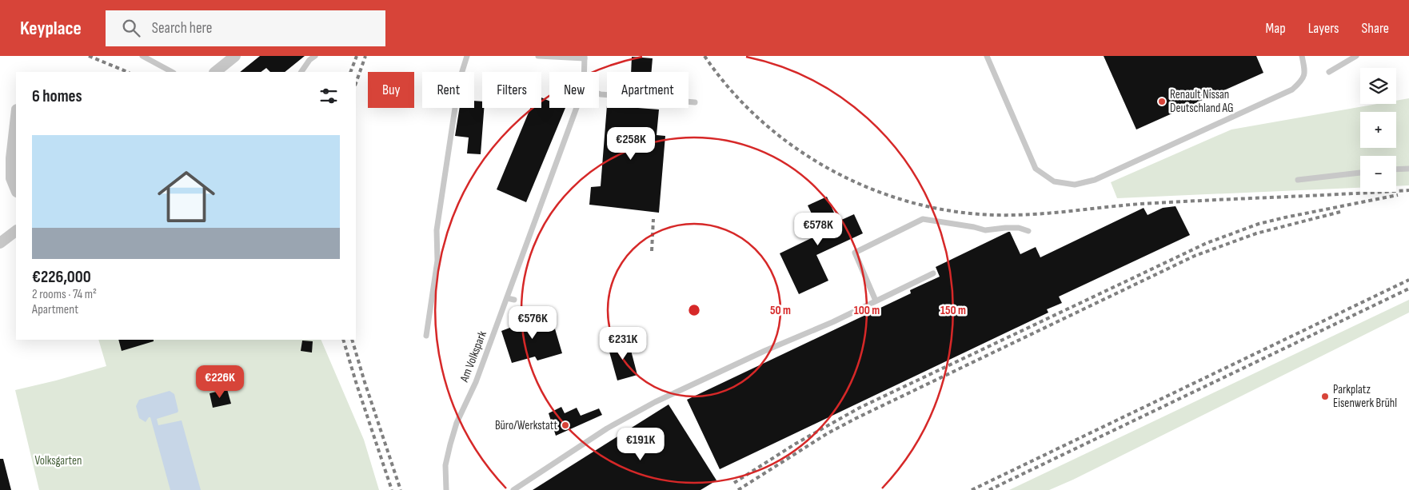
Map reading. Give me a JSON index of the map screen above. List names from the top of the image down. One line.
{"streets":{"lane":["Am Volkspark"]},"parks":["Volksgarten"],"places":["Renault Nissan Deutschland AG","Parkplatz Eisenwerk Brühl","Büro/Werkstatt"],"page":{"header":"Keyplace","search":"Search here","nav":["Map","Layers","Share"],"map_buttons":["+","−"],"chip":["Buy","Rent","Filters","New","Apartment"],"heading":"6 homes","list":[{"name":"€226,000","note":"2 rooms · 74 m² · Apartment"}],"price":["€258K","€578K","€576K","€231K","€226K","€191K"]},"rings":["50 m","100 m","150 m"]}
